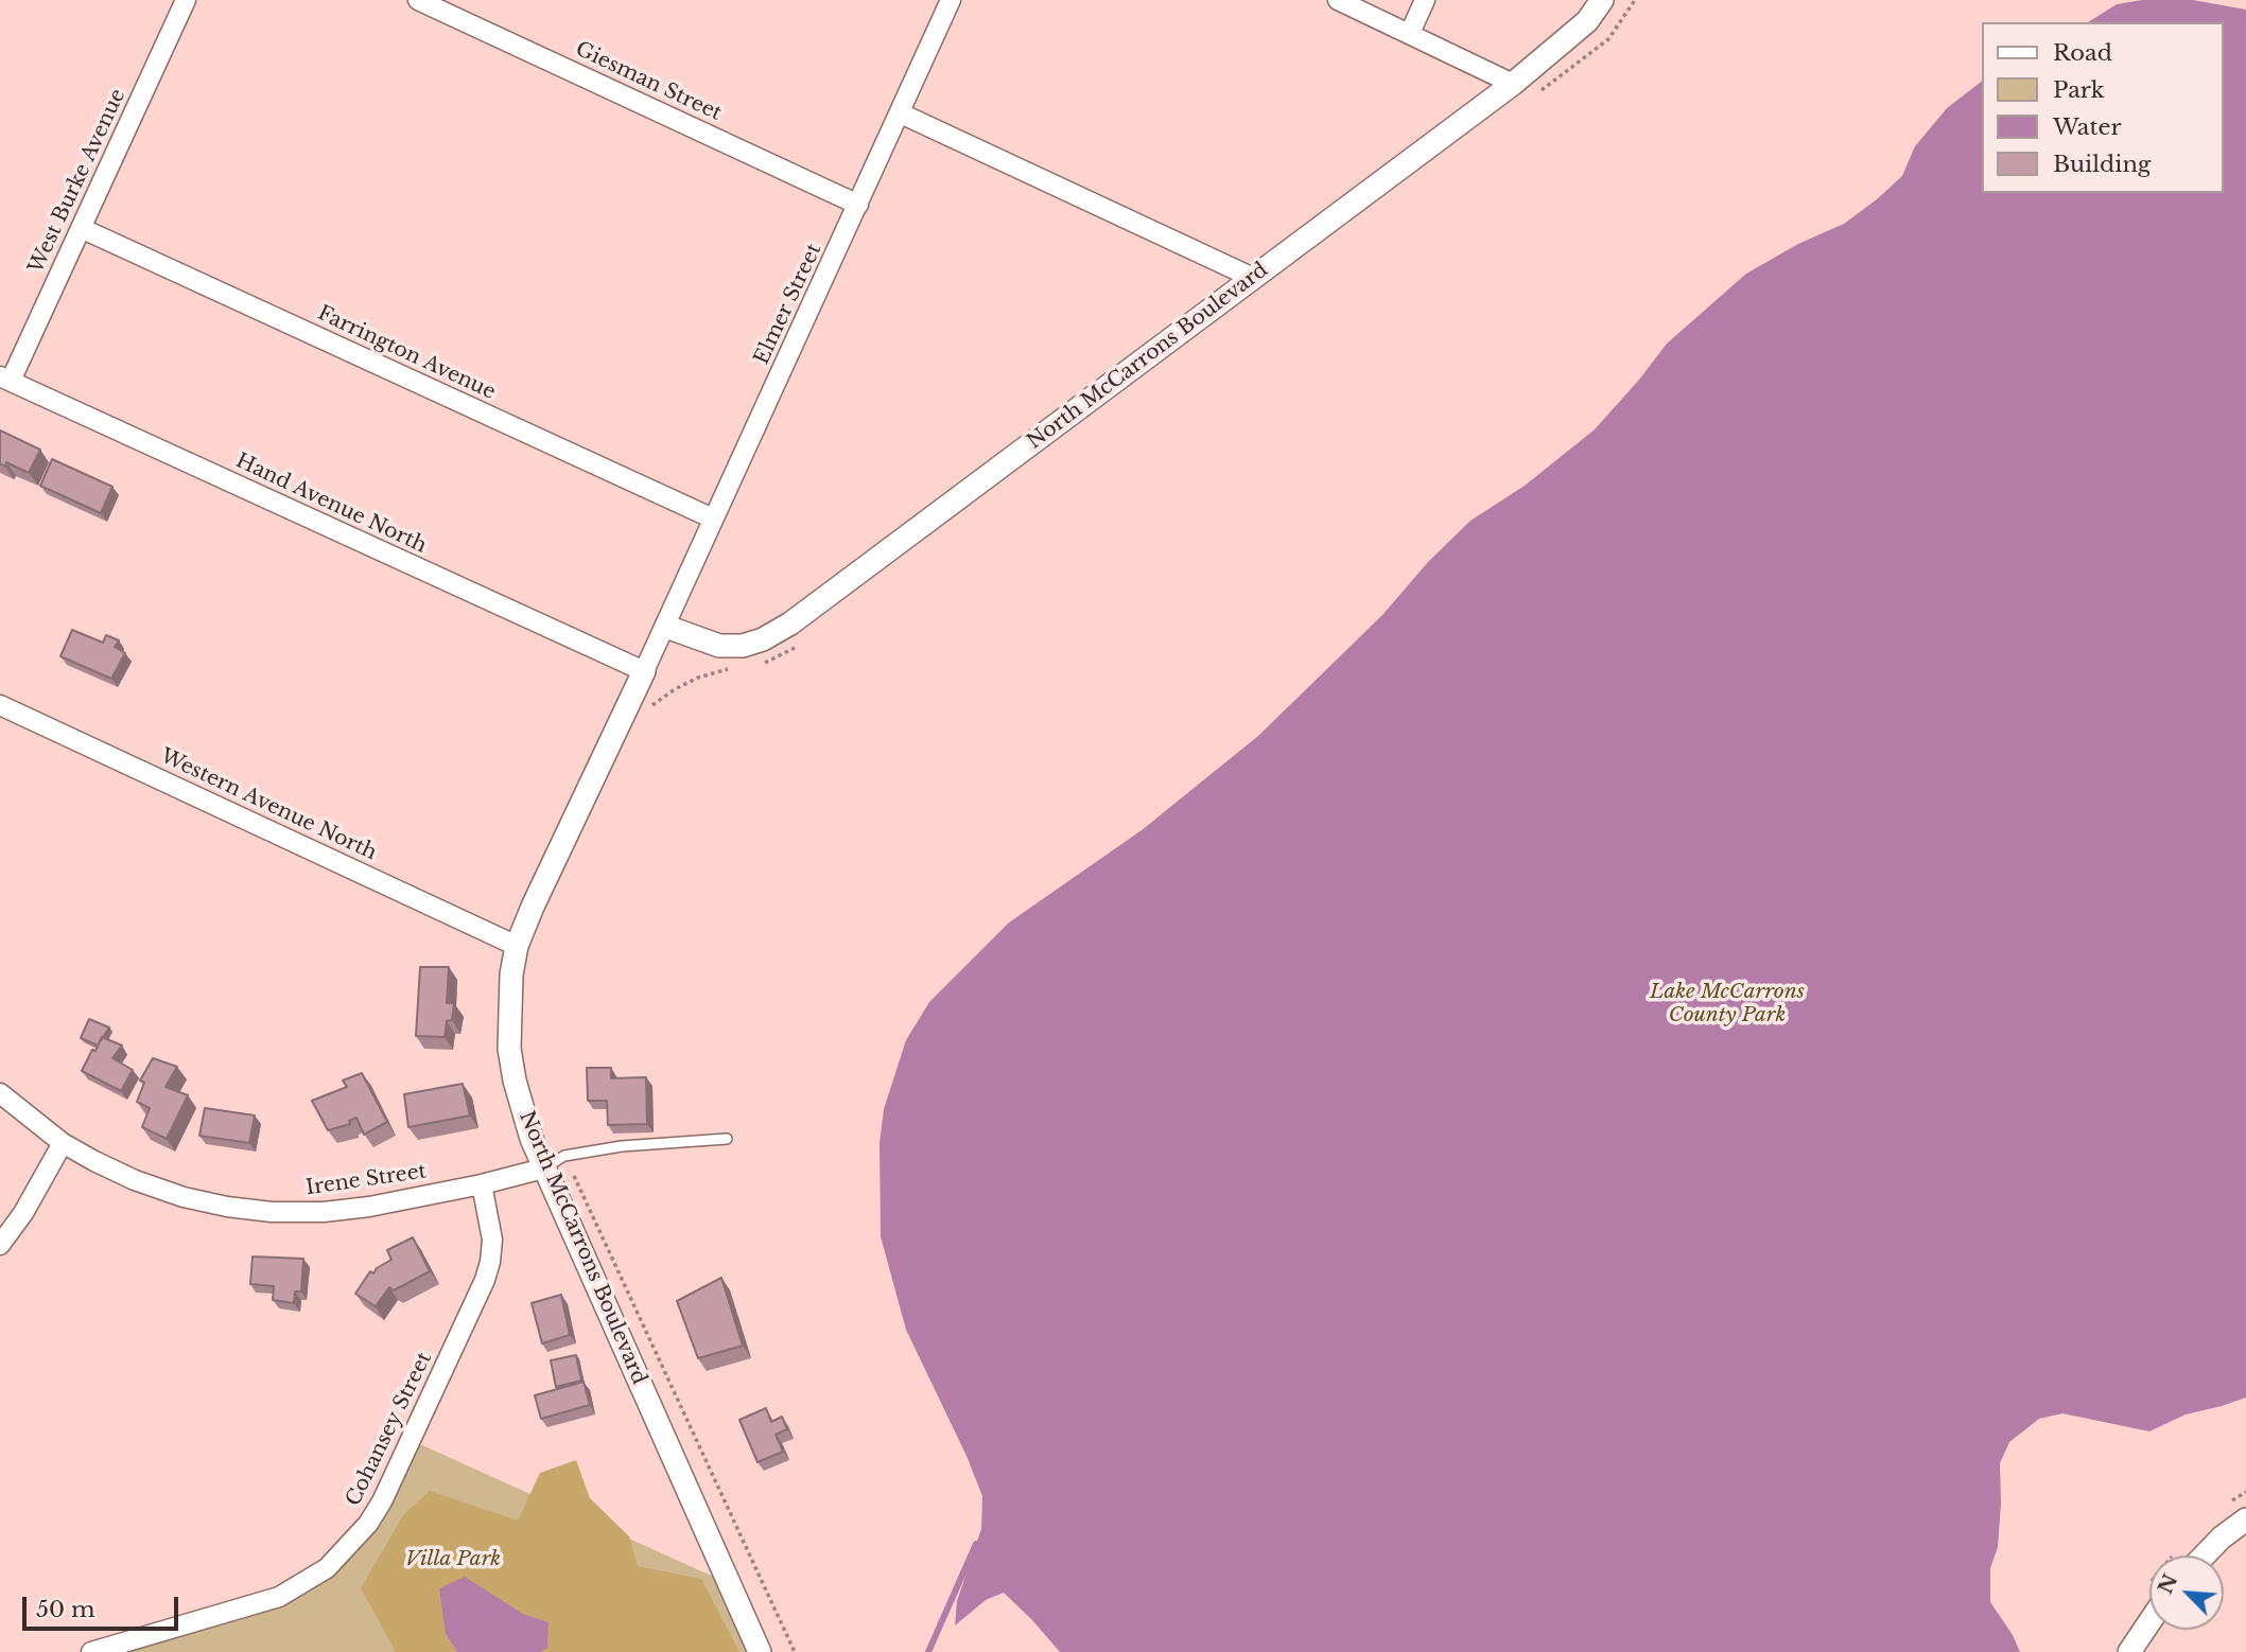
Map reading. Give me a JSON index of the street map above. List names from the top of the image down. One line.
{"streets":{"street":["Giesman Street","West Burke Avenue","Elmer Street","Farrington Avenue","North McCarrons Boulevard","Hand Avenue North","Western Avenue North","Irene Street","Cohansey Street"]},"crossings":[["Giesman Street","Elmer Street"],["West Burke Avenue","Farrington Avenue"],["West Burke Avenue","Hand Avenue North"],["Elmer Street","Farrington Avenue"],["Elmer Street","North McCarrons Boulevard"],["Elmer Street","Hand Avenue North"],["North McCarrons Boulevard","Hand Avenue North"],["North McCarrons Boulevard","Western Avenue North"],["North McCarrons Boulevard","Irene Street"],["Irene Street","Cohansey Street"]],"parks":["Lake McCarrons County Park","Villa Park"],"legend":["Road","Park","Water","Building"],"scale_bar":"50 m","north":"top left"}
